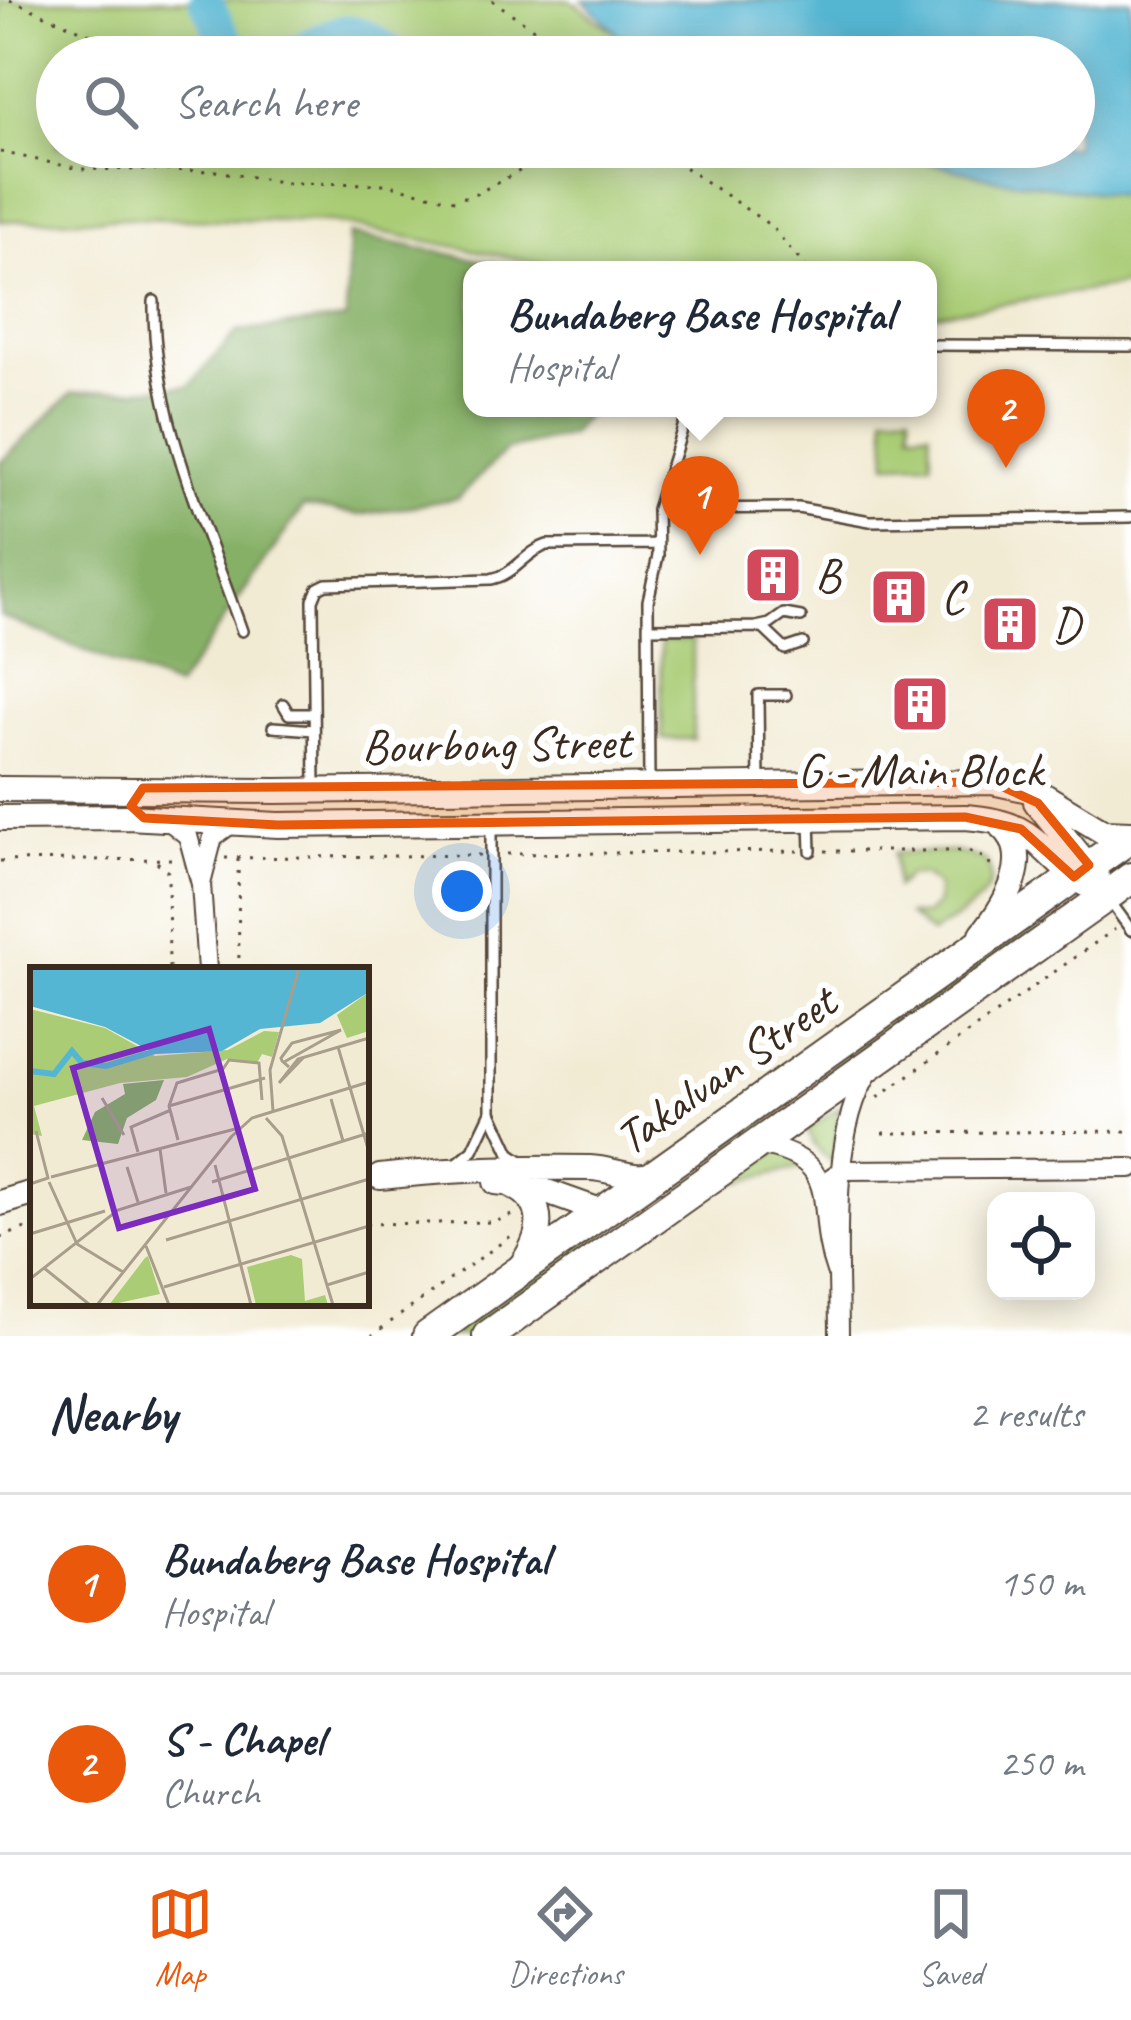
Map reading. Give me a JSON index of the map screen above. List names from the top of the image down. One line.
{"streets":{"main road":["Takalvan Street"],"street":["Bourbong Street"]},"places":{"building":["B","C","D","G - Main Block"]},"page":{"search":"Search here","popup":["Bundaberg Base Hospital","Hospital"],"pins":["2","1"],"heading":["Nearby","2 results"],"list":[{"mark":"1","name":"Bundaberg Base Hospital","note":"Hospital","value":"150 m"},{"mark":"2","name":"S - Chapel","note":"Church","value":"250 m"}],"nav":["Map","Directions","Saved"]}}
